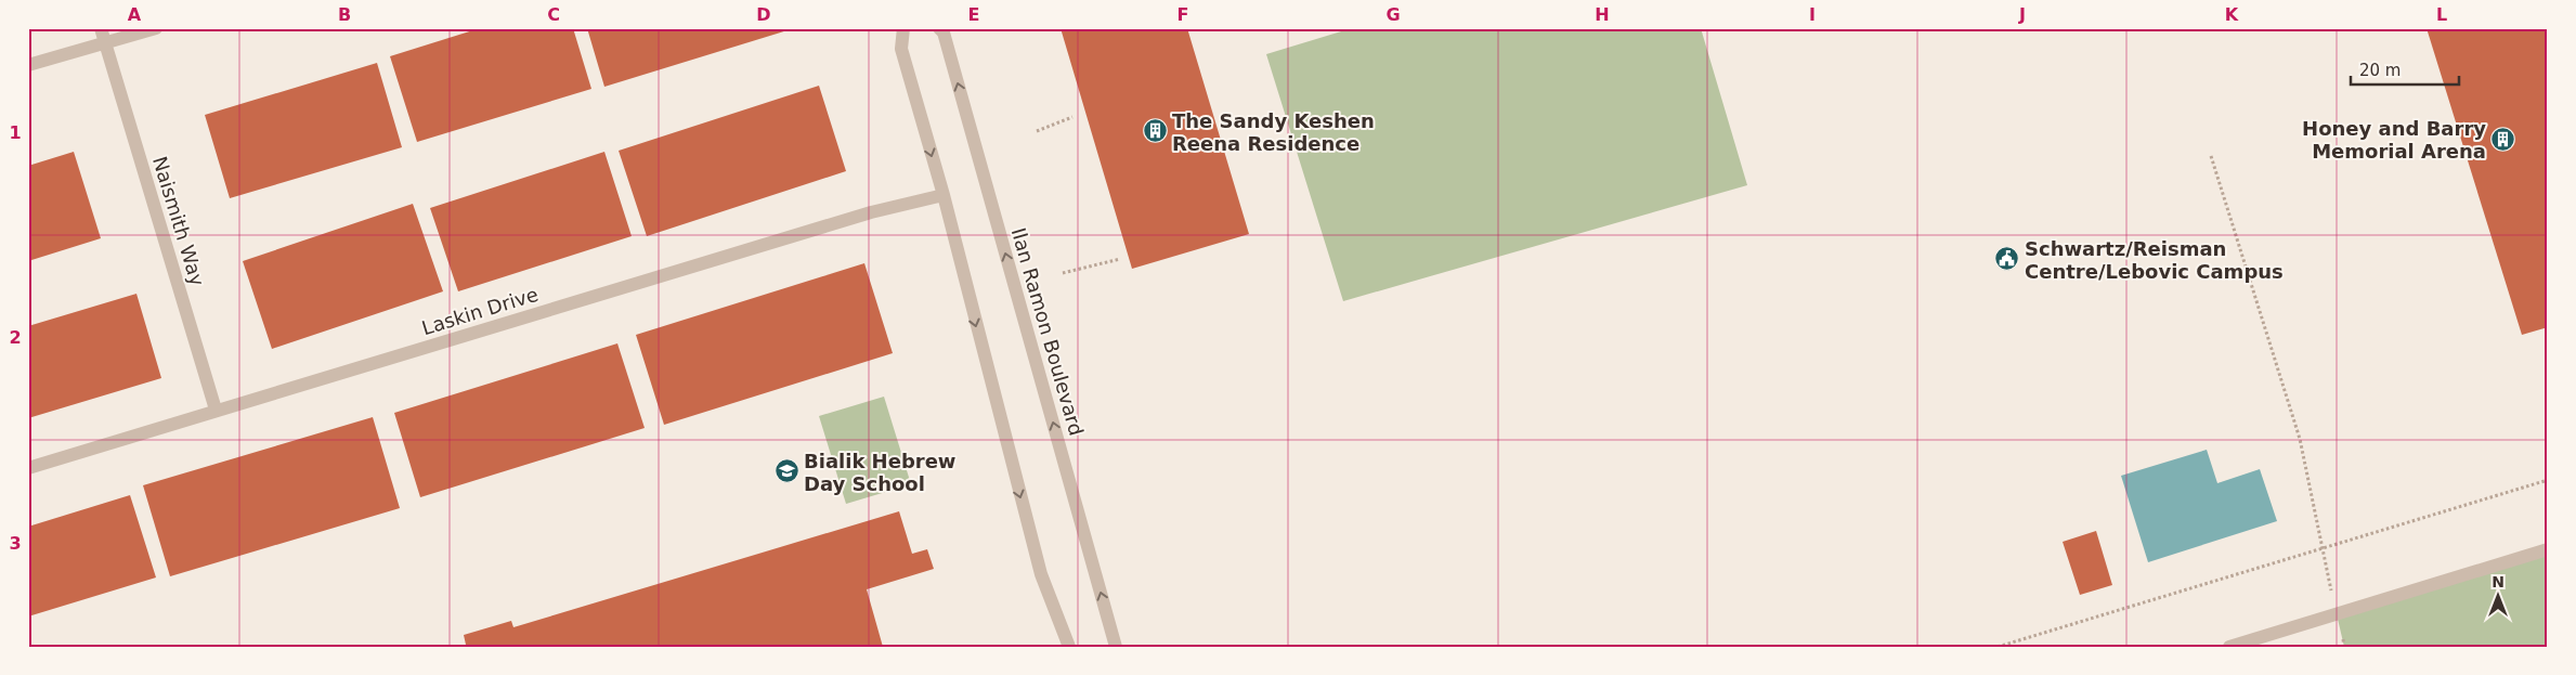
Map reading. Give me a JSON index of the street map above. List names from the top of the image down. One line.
{"streets":{"street":["Naismith Way","Laskin Drive","Ilan Ramon Boulevard"]},"crossings":[["Naismith Way","Laskin Drive"]],"places":{"building":["The Sandy Keshen Reena Residence","Honey and Barry Memorial Arena"],"public building":["Schwartz/Reisman Centre/Lebovic Campus"],"school or university":["Bialik Hebrew Day School"]},"scale_bar":"20 m","north":"top","grid":{"columns":["A","B","C","D","E","F","G","H","I","J","K","L"],"rows":["1","2","3"]}}
